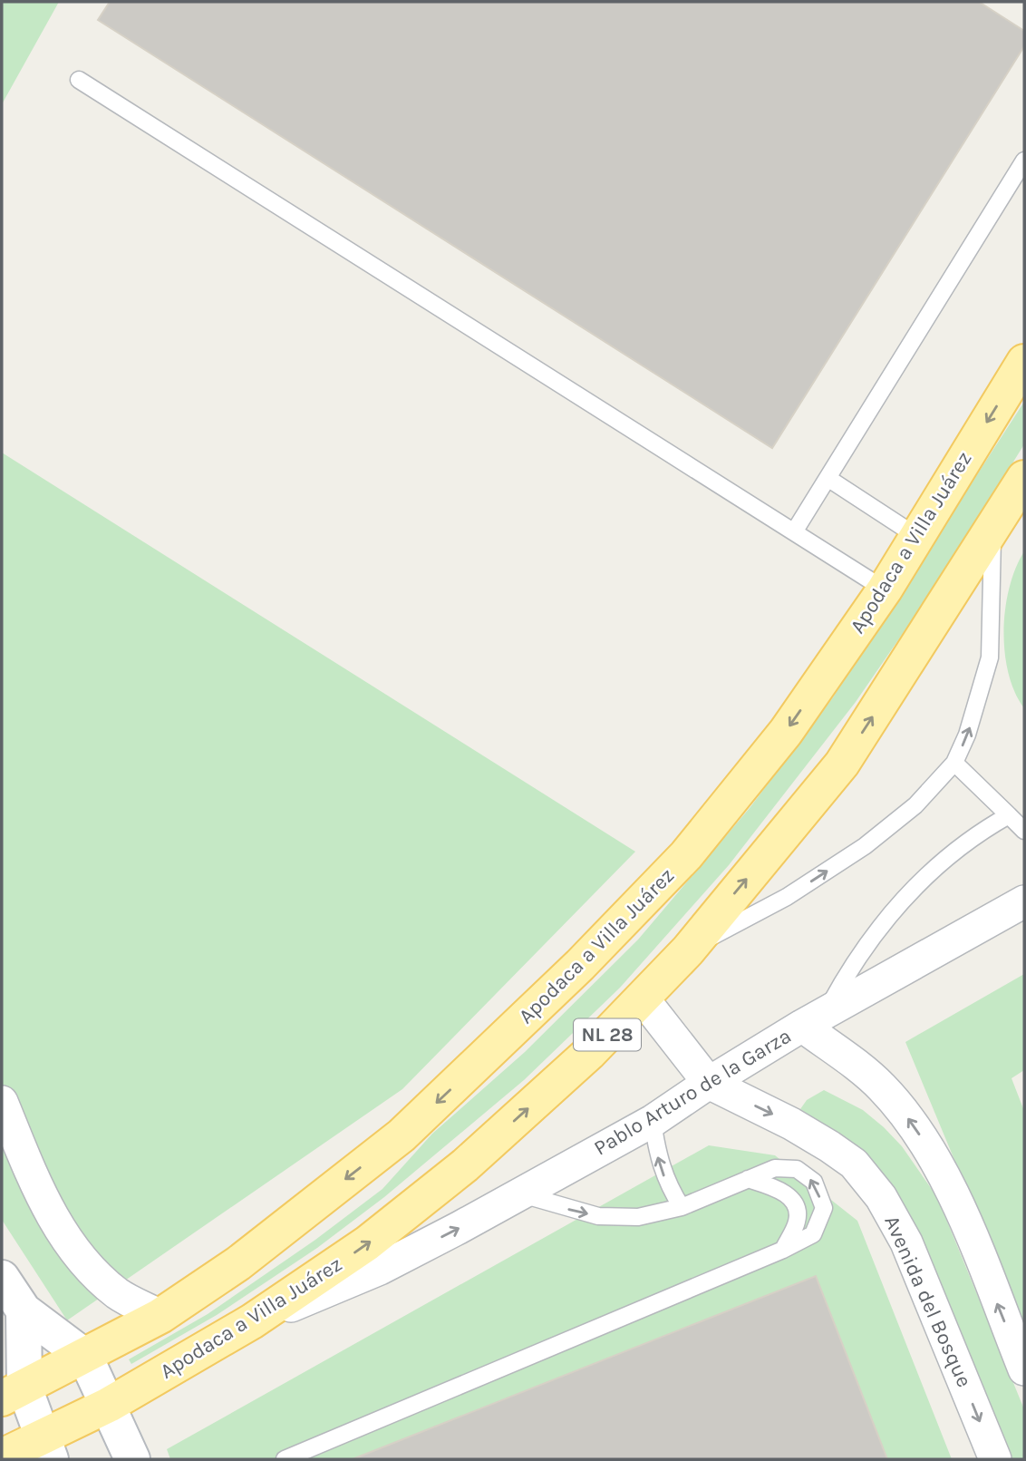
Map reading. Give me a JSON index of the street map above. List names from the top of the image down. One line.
{"streets":{"main road":["Apodaca a Villa Juárez","NL 28"],"street":["Pablo Arturo de la Garza","Avenida del Bosque"]},"crossings":[["Apodaca a Villa Juárez","Pablo Arturo de la Garza"],["Pablo Arturo de la Garza","Avenida del Bosque"]]}
